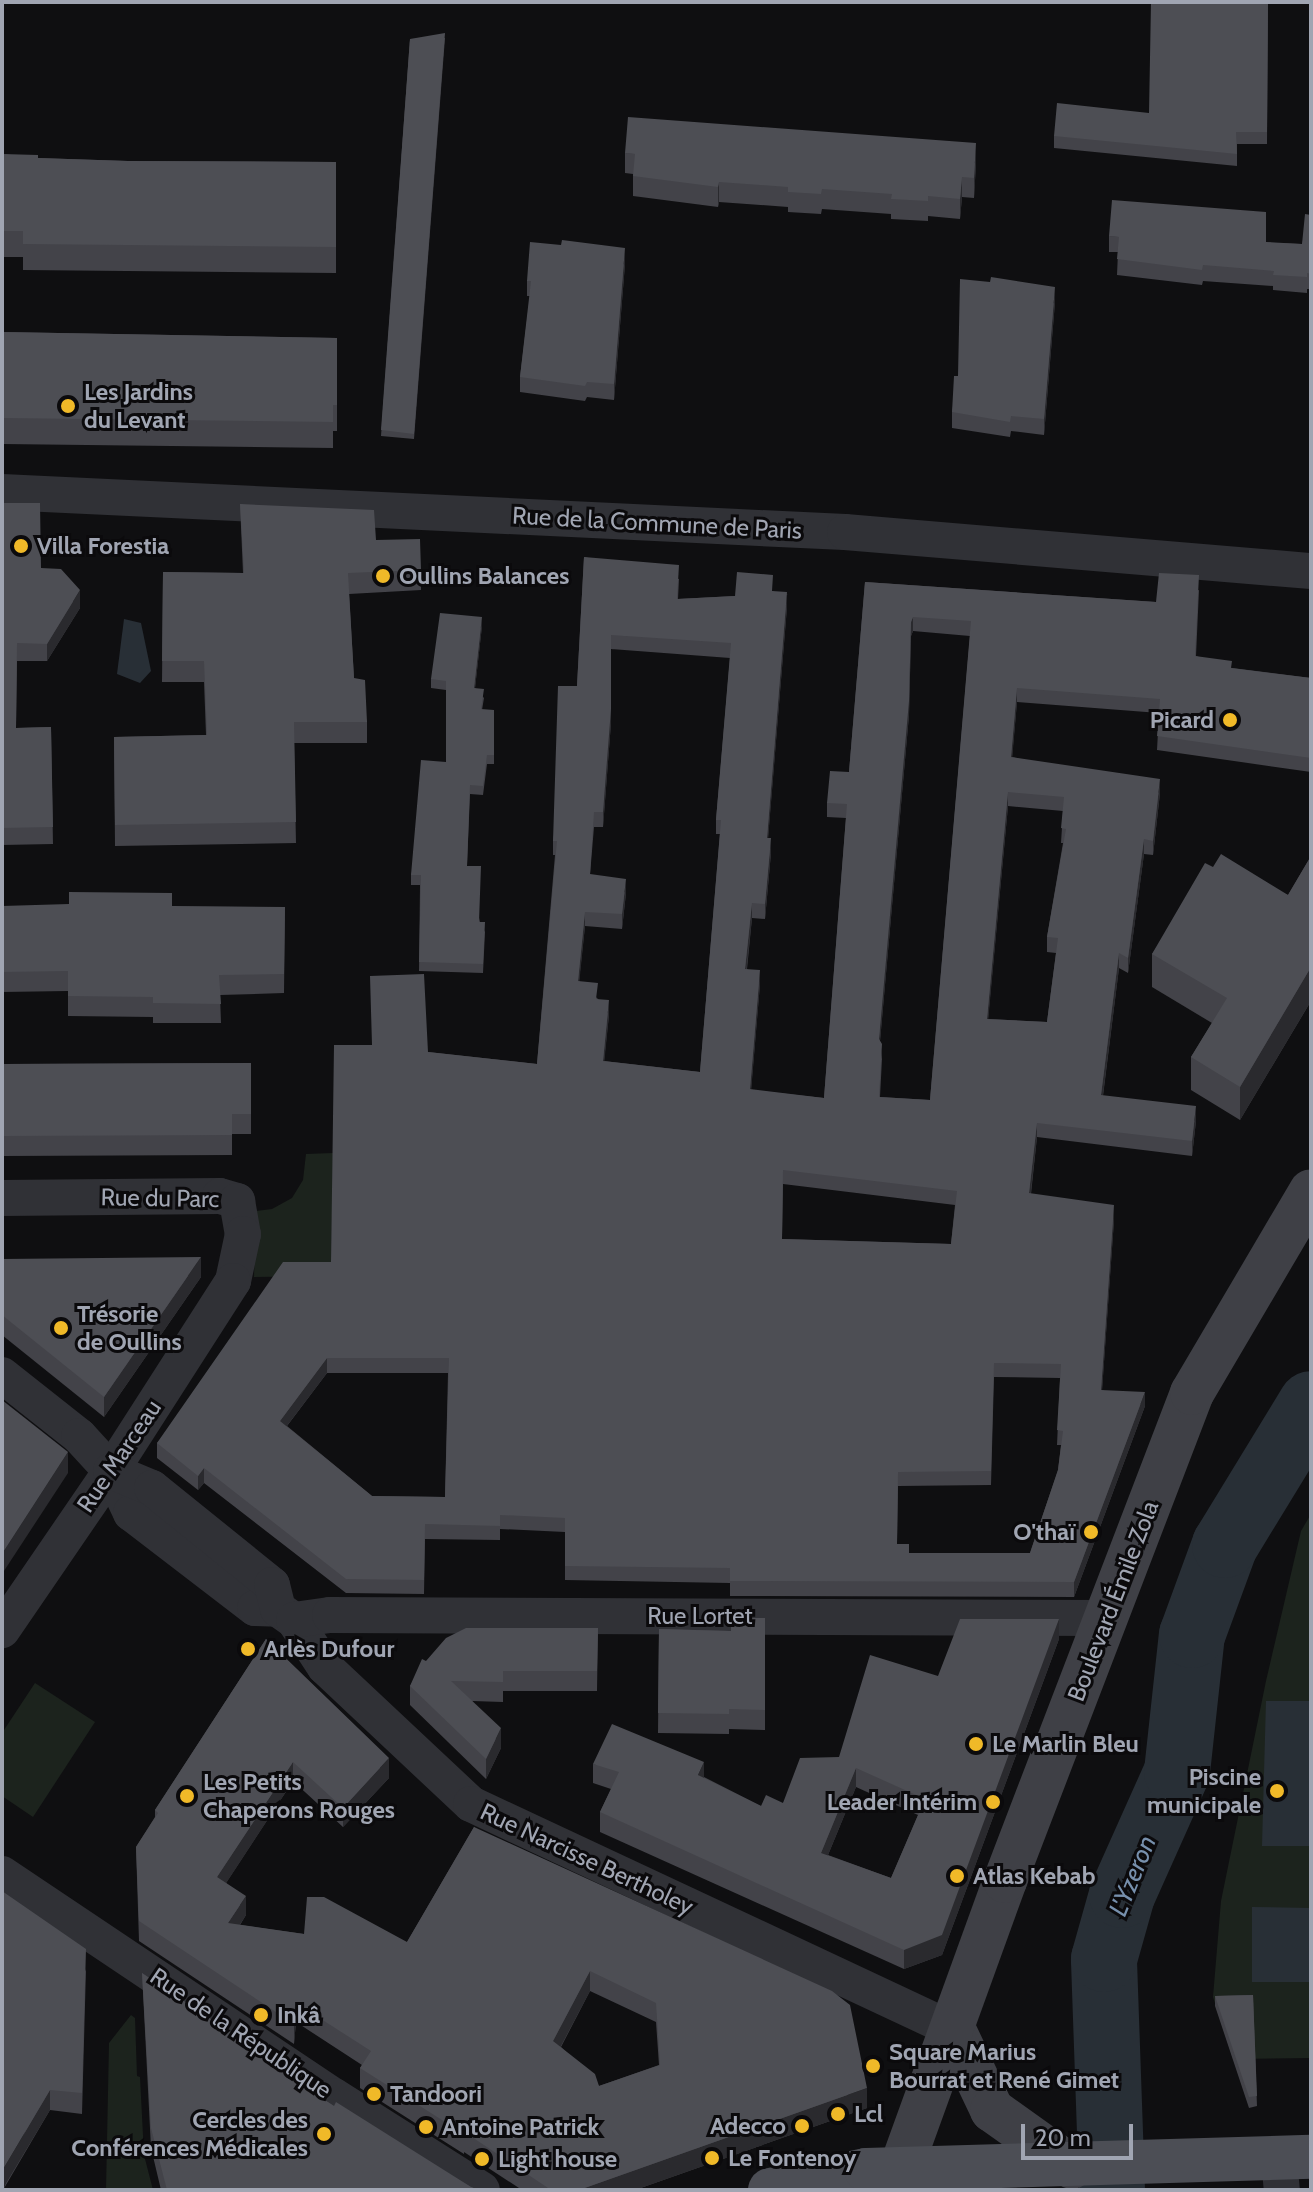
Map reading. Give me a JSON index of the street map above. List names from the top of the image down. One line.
{"streets":{"main road":["Boulevard Émile Zola"],"street":["Rue de la Commune de Paris","Rue du Parc","Rue Marceau","Rue Lortet","Rue Narcisse Bertholey","Rue de la République"]},"crossings":[["Rue du Parc","Rue Marceau"],["Rue Marceau","Rue Narcisse Bertholey"],["Boulevard Émile Zola","Rue Lortet"],["Boulevard Émile Zola","Rue Narcisse Bertholey"],["Rue Lortet","Rue Narcisse Bertholey"]],"water":["L'Yzeron"],"places":["Les Jardins du Levant","Villa Forestia","Oullins Balances","Picard","Trésorie de Oullins","O'thaï","Arlès Dufour","Le Marlin Bleu","Piscine municipale","Les Petits Chaperons Rouges","Leader Intérim","Atlas Kebab","Inkâ","Square Marius Bourrat et René Gimet","Tandoori","Lcl","Adecco","Antoine Patrick","Cercles des Conférences Médicales","Le Fontenoy","Light house"],"scale_bar":"20 m"}
